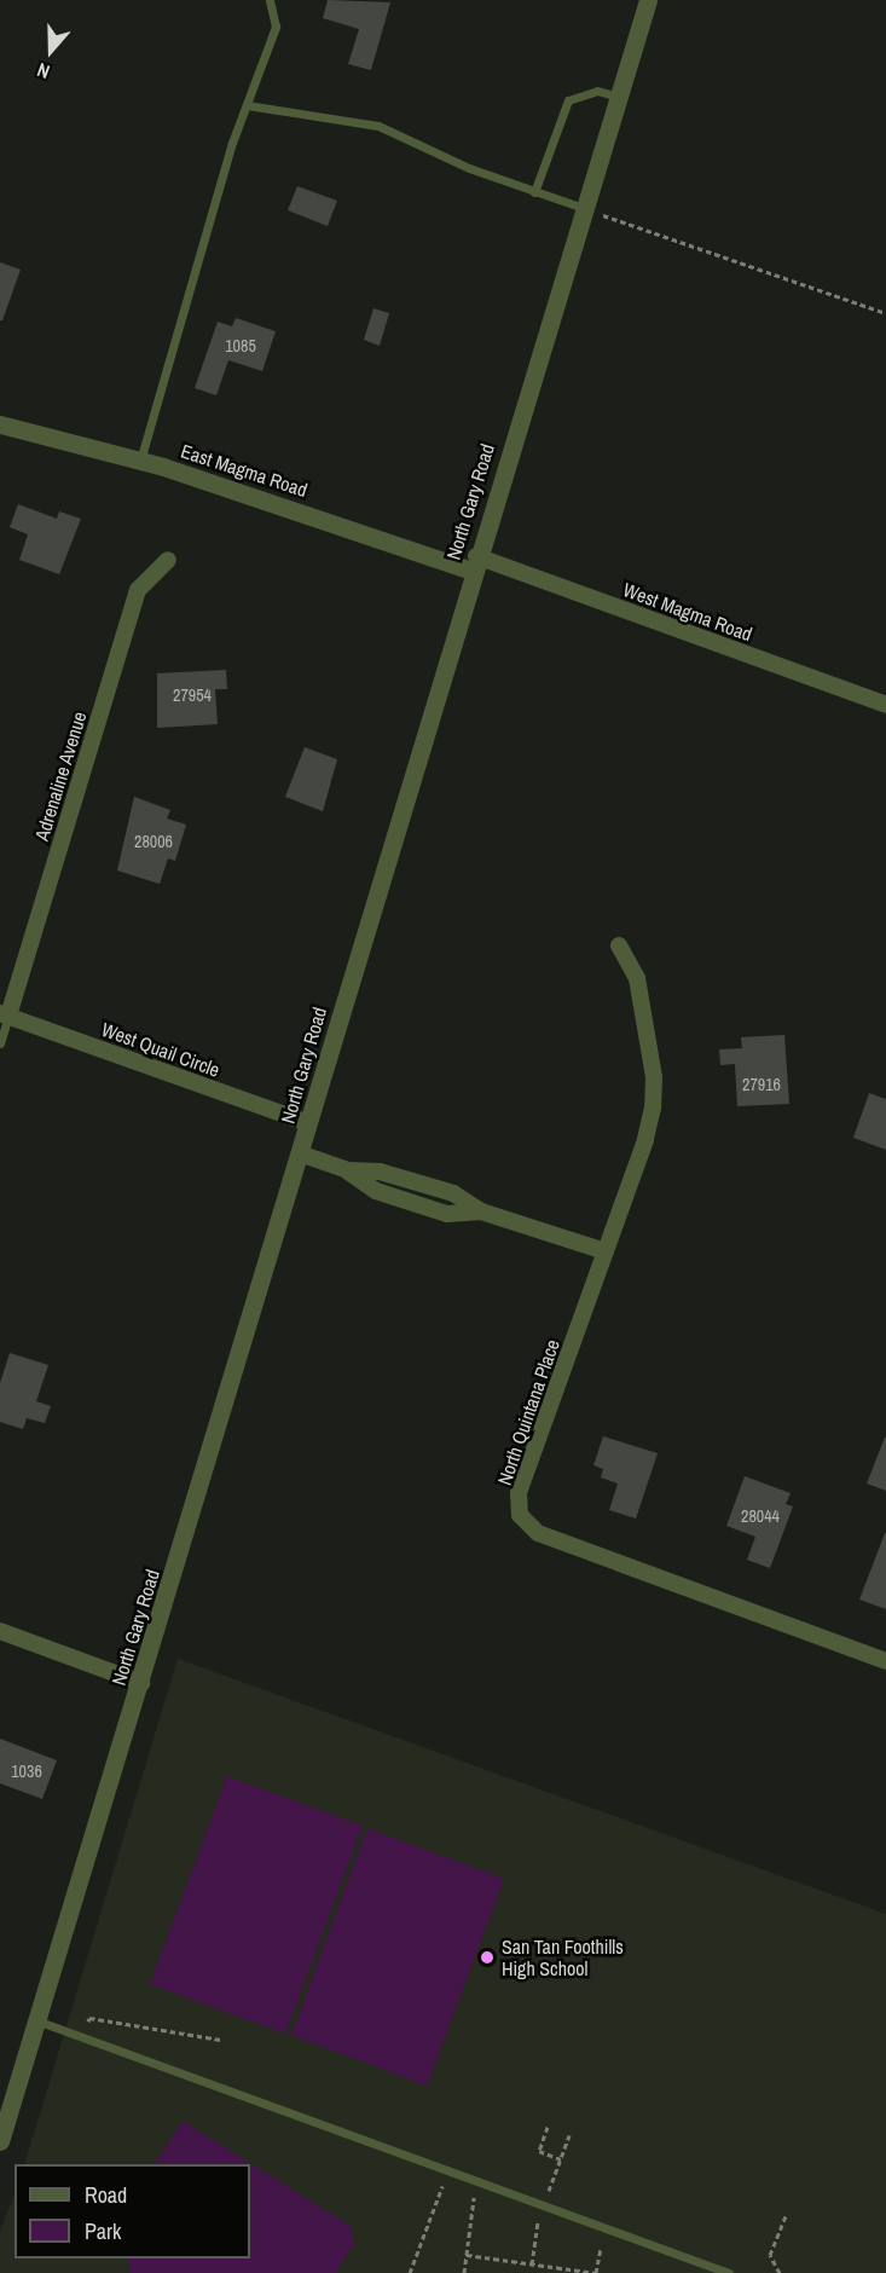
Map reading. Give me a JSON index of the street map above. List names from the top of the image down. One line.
{"streets":{"street":["East Magma Road","North Gary Road","West Magma Road","Adrenaline Avenue","West Quail Circle","North Quintana Place"]},"crossings":[["East Magma Road","North Gary Road"],["East Magma Road","West Magma Road"],["North Gary Road","West Magma Road"],["North Gary Road","West Quail Circle"],["Adrenaline Avenue","West Quail Circle"]],"places":["San Tan Foothills High School"],"house_numbers":["1085","27954","28006","27916","28044","1036"],"legend":["Road","Park"],"north":"bottom"}
